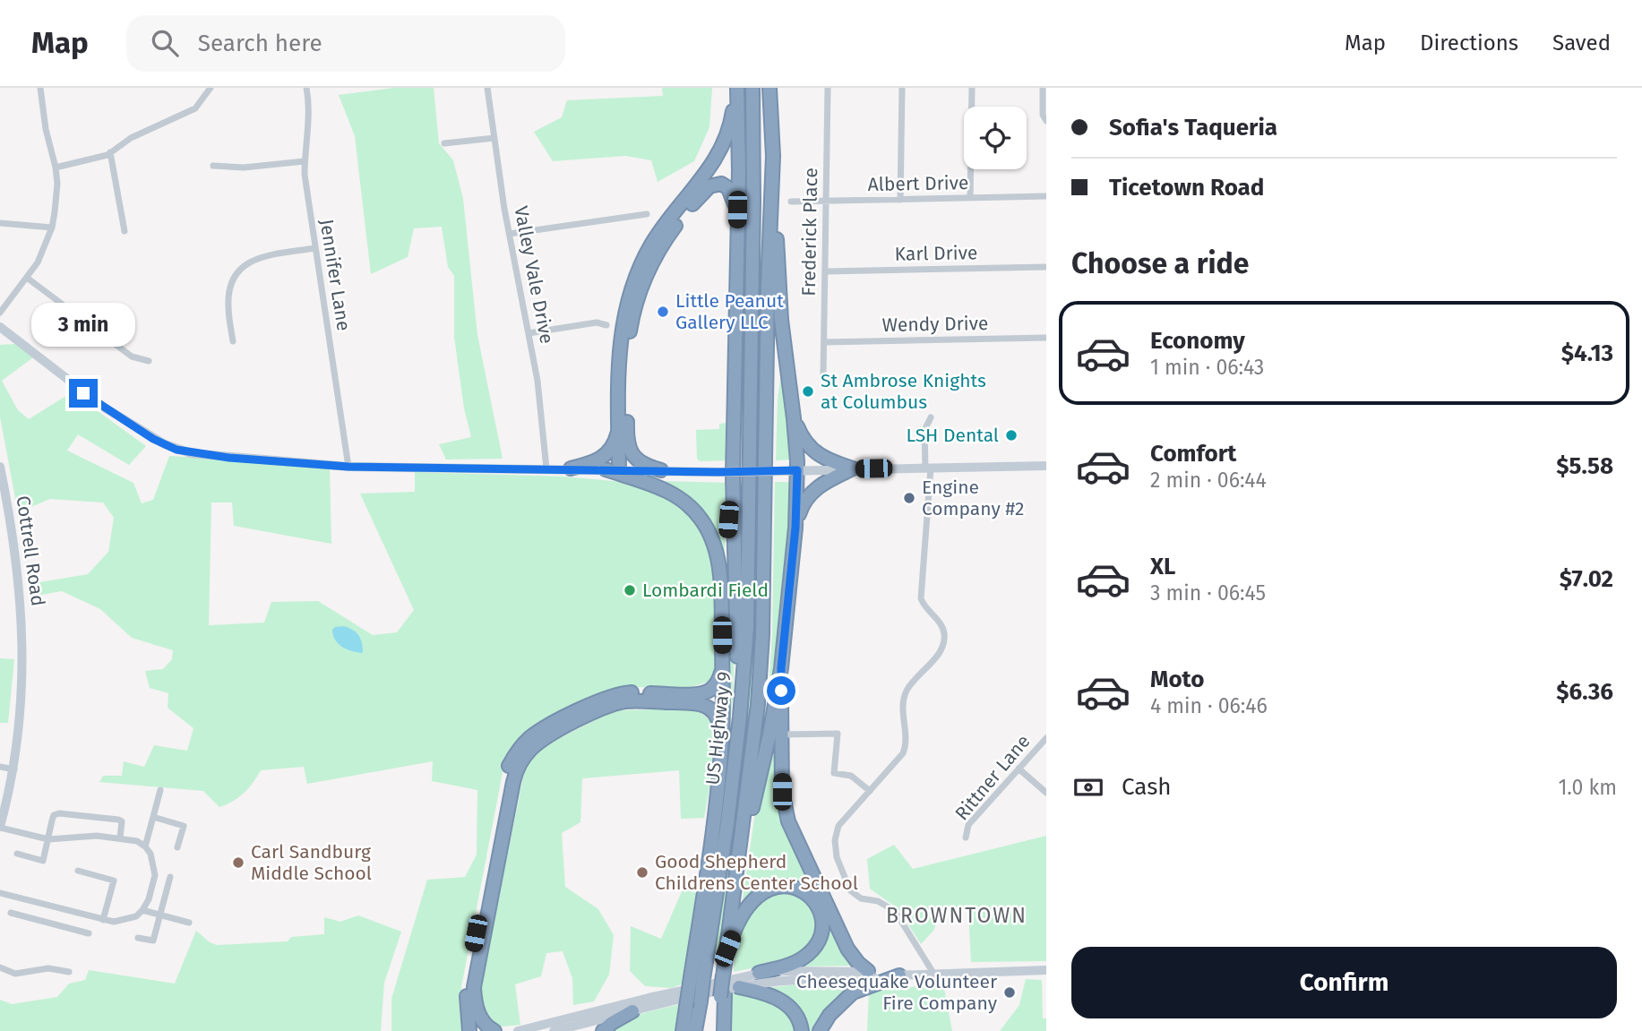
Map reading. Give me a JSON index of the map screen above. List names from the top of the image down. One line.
{"streets":{"highway":["US Highway 9"],"street":["Albert Drive","Frederick Place","Karl Drive","Jennifer Lane","Valley Vale Drive","Wendy Drive","Cottrell Road","Rittner Lane"]},"crossings":[["Albert Drive","Frederick Place"],["Frederick Place","Karl Drive"],["Frederick Place","Wendy Drive"]],"districts":["BROWNTOWN"],"places":["Little Peanut Gallery LLC","St Ambrose Knights at Columbus","LSH Dental","Engine Company #2","Lombardi Field","Carl Sandburg Middle School","Good Shepherd Childrens Center School","Cheesequake Volunteer Fire Company"],"page":{"header":"Map","search":"Search here","nav":["Map","Directions","Saved"],"banner":["Sofia's Taqueria","Ticetown Road"],"heading":"Choose a ride","list":[{"name":"Economy","note":"1 min · 06:43","value":"$4.13"},{"name":"Comfort","note":"2 min · 06:44","value":"$5.58"},{"name":"XL","note":"3 min · 06:45","value":"$7.02"},{"name":"Moto","note":"4 min · 06:46","value":"$6.36"}],"bubble":"3 min","pay":["Cash","1.0 km"],"buttons":"Confirm"}}
